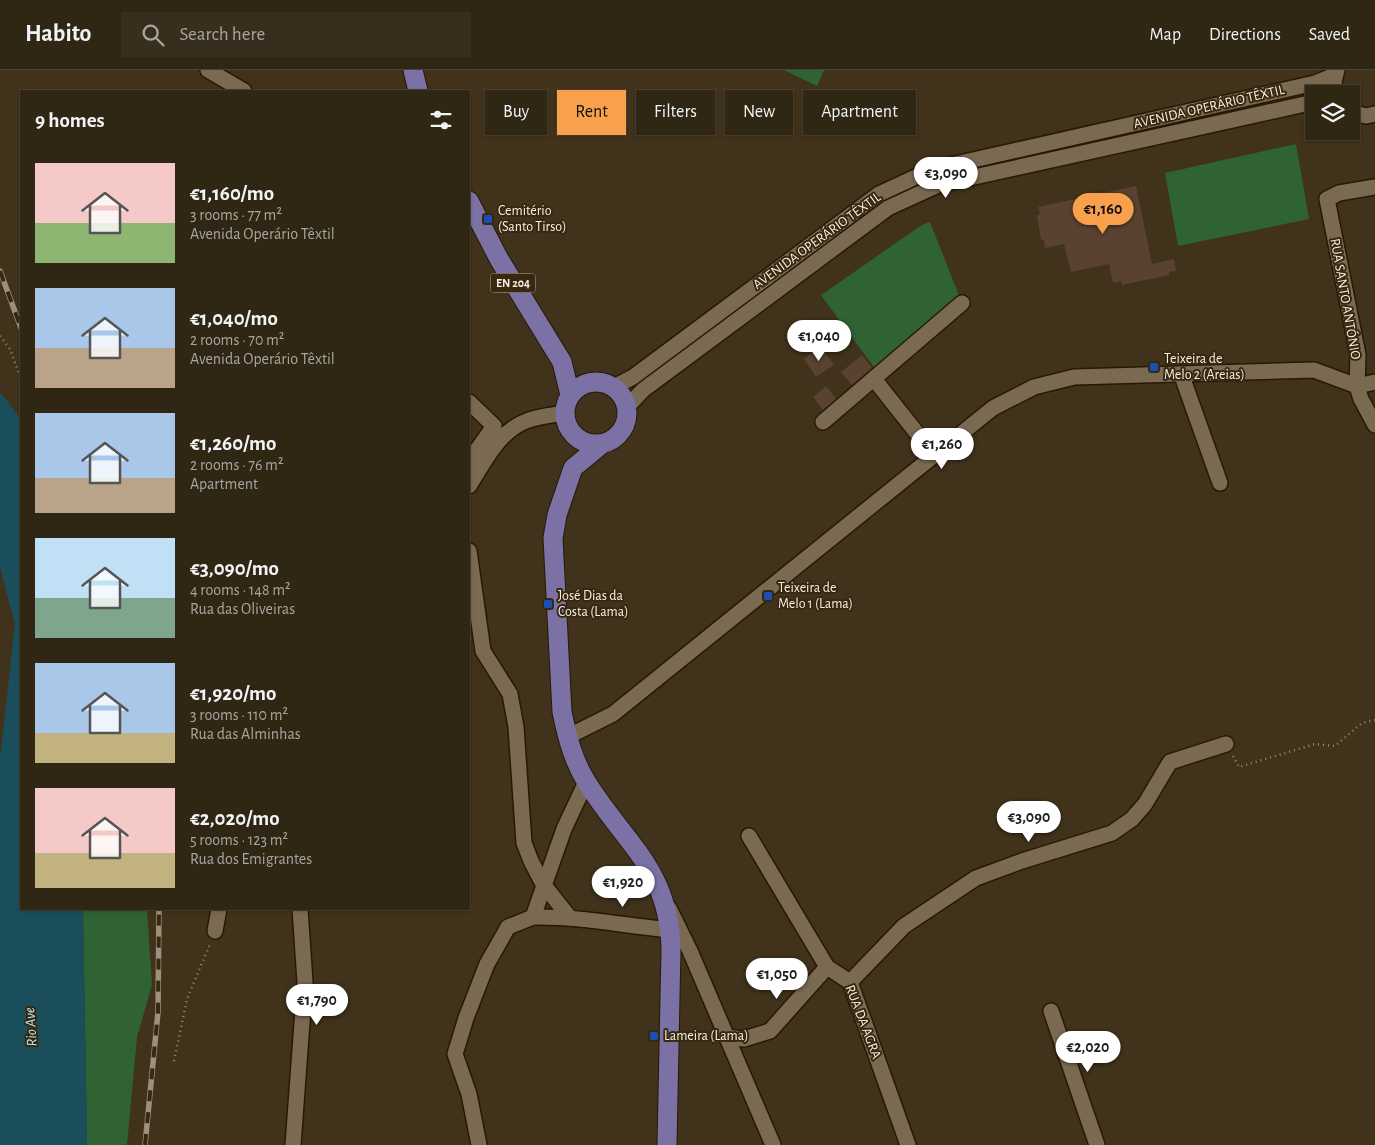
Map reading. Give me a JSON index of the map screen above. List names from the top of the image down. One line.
{"streets":{"main road":["EN 204"],"street":["AVENIDA OPERÁRIO TÊXTIL","RUA SANTO ANTÓNIO","RUA DA AGRA"]},"crossings":[["AVENIDA OPERÁRIO TÊXTIL","EN 204"]],"water":["Rio Ave"],"places":{"transit":["Cemitério (Santo Tirso)","Teixeira de Melo 2 (Areias)","Teixeira de Melo 1 (Lama)","José Dias da Costa (Lama)","Lameira (Lama)"]},"page":{"header":"Habito","search":"Search here","nav":["Map","Directions","Saved"],"chip":["Buy","Rent","Filters","New","Apartment"],"heading":"9 homes","list":[{"name":"€1,160/mo","note":"3 rooms · 77 m² · Avenida Operário Têxtil"},{"name":"€1,040/mo","note":"2 rooms · 70 m² · Avenida Operário Têxtil"},{"name":"€1,260/mo","note":"2 rooms · 76 m² · Apartment"},{"name":"€3,090/mo","note":"4 rooms · 148 m² · Rua das Oliveiras"},{"name":"€1,920/mo","note":"3 rooms · 110 m² · Rua das Alminhas"},{"name":"€2,020/mo","note":"5 rooms · 123 m² · Rua dos Emigrantes"}],"price":["€3,090","€1,160","€1,040","€1,260","€3,090","€1,920","€1,050","€1,790","€2,020"]}}
